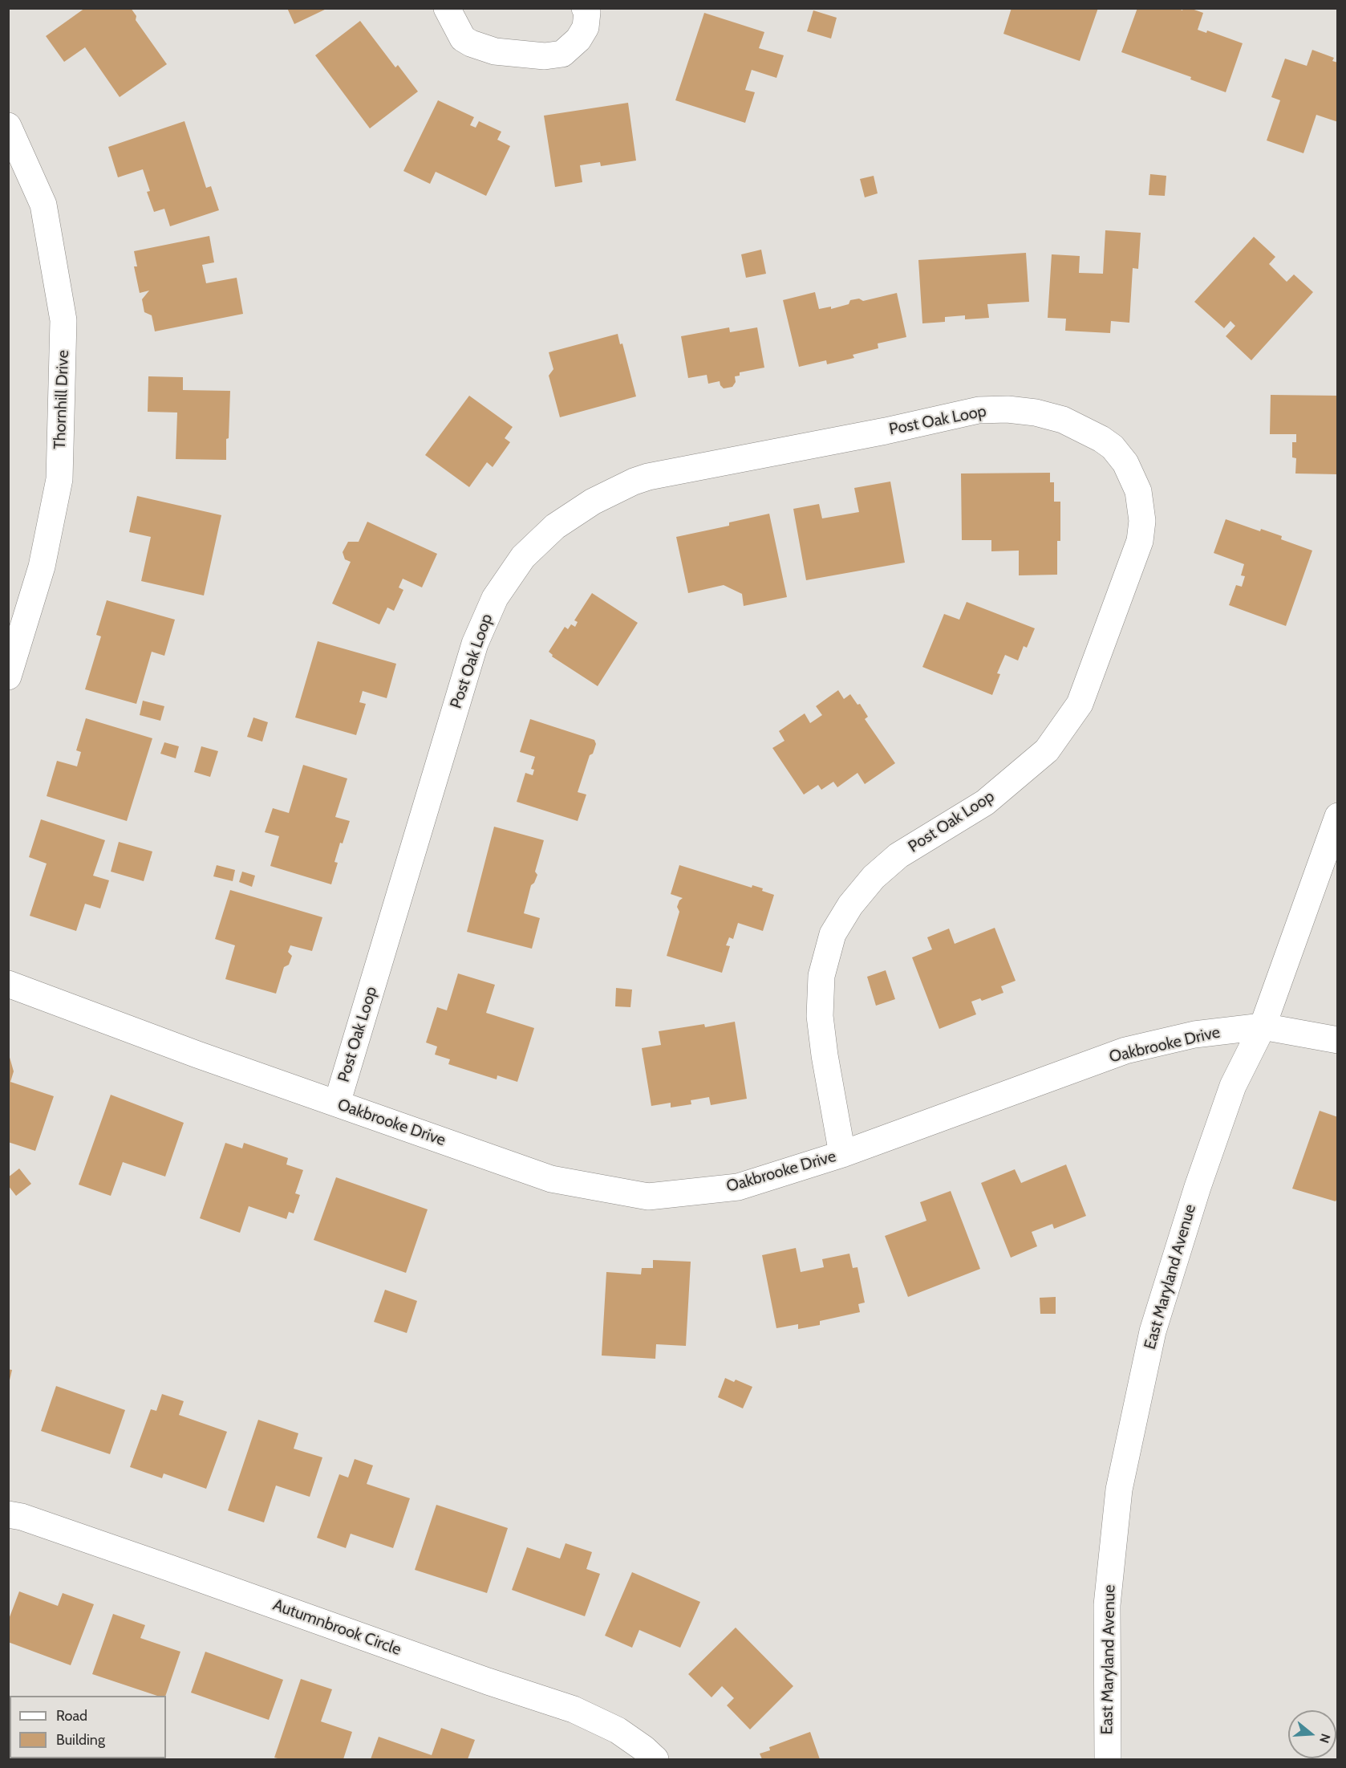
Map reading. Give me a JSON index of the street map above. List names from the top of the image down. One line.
{"streets":{"street":["Thornhill Drive","Post Oak Loop","Oakbrooke Drive","East Maryland Avenue","Autumnbrook Circle"]},"crossings":[["Post Oak Loop","Oakbrooke Drive"],["Oakbrooke Drive","East Maryland Avenue"]],"legend":["Road","Building"],"north":"right"}
